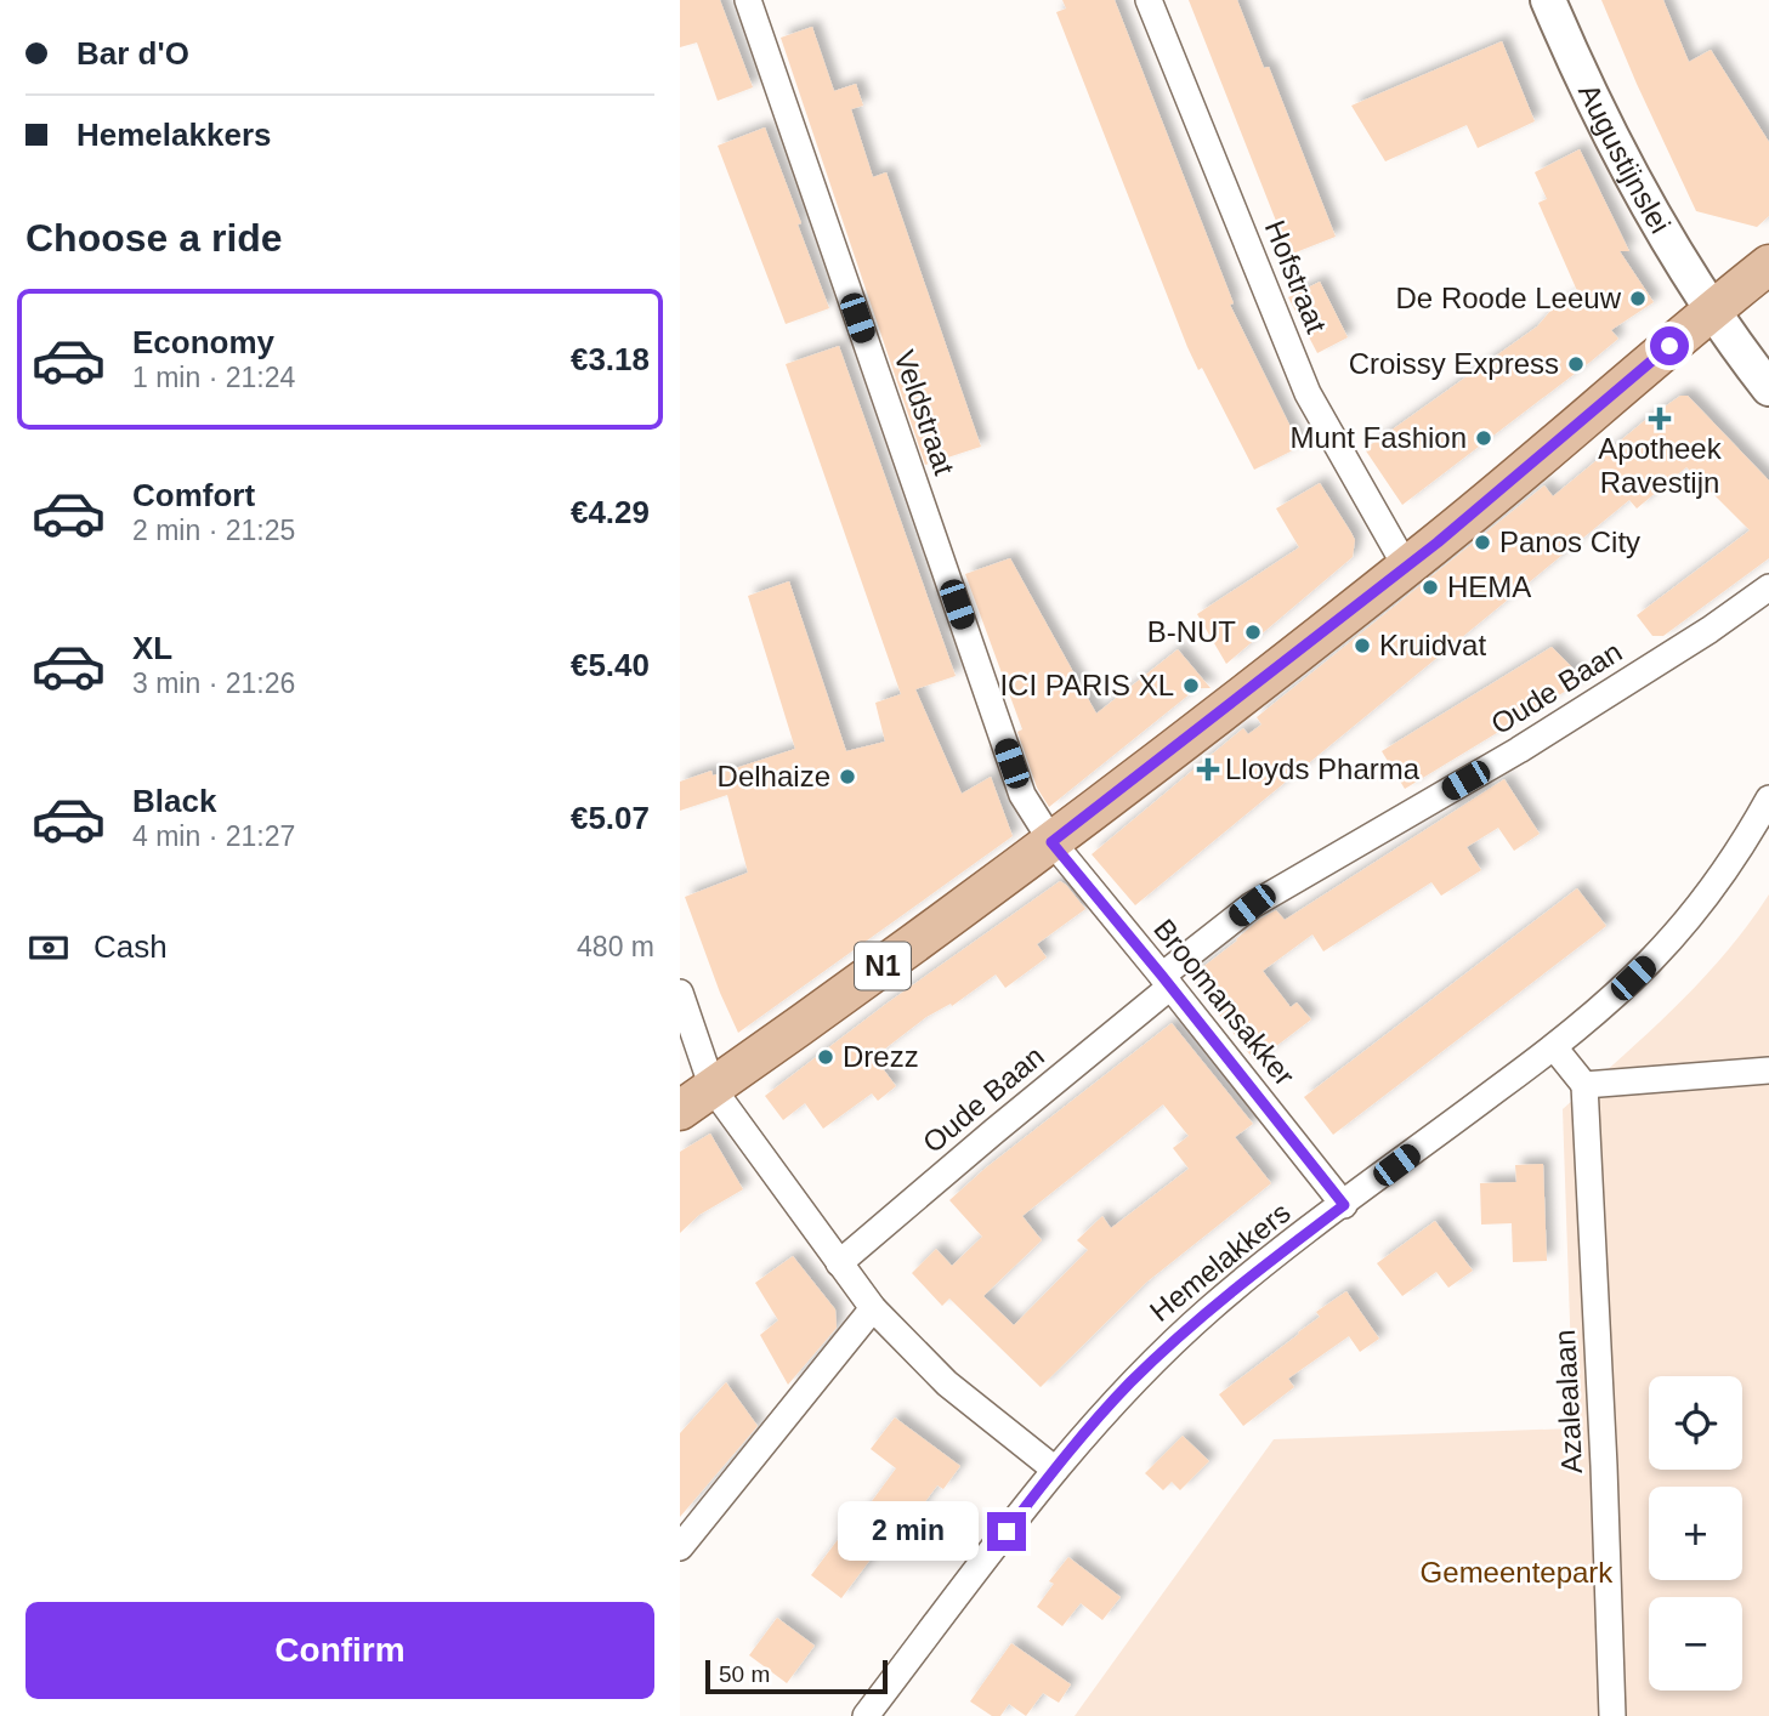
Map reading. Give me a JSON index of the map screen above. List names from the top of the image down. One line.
{"streets":{"main road":["N1"],"street":["Augustijnslei","Hofstraat","Veldstraat","Oude Baan","Broomansakker","Hemelakkers","Azalealaan"]},"crossings":[["Augustijnslei","N1"],["Hofstraat","N1"],["Veldstraat","N1"],["Veldstraat","Broomansakker"],["Oude Baan","Broomansakker"],["N1","Broomansakker"],["Broomansakker","Hemelakkers"]],"parks":["Gemeentepark"],"places":{"other":["De Roode Leeuw","Croissy Express","Munt Fashion","Panos City","HEMA","B-NUT","Kruidvat","ICI PARIS XL","Delhaize","Drezz"],"health":["Apotheek Ravestijn","Lloyds Pharma"]},"scale_bar":"50 m","page":{"banner":["Bar d'O","Hemelakkers"],"heading":"Choose a ride","list":[{"name":"Economy","note":"1 min · 21:24","value":"€3.18"},{"name":"Comfort","note":"2 min · 21:25","value":"€4.29"},{"name":"XL","note":"3 min · 21:26","value":"€5.40"},{"name":"Black","note":"4 min · 21:27","value":"€5.07"}],"pay":["Cash","480 m"],"map_buttons":["+","−"],"bubble":"2 min","buttons":"Confirm","scale":"50 m"}}
